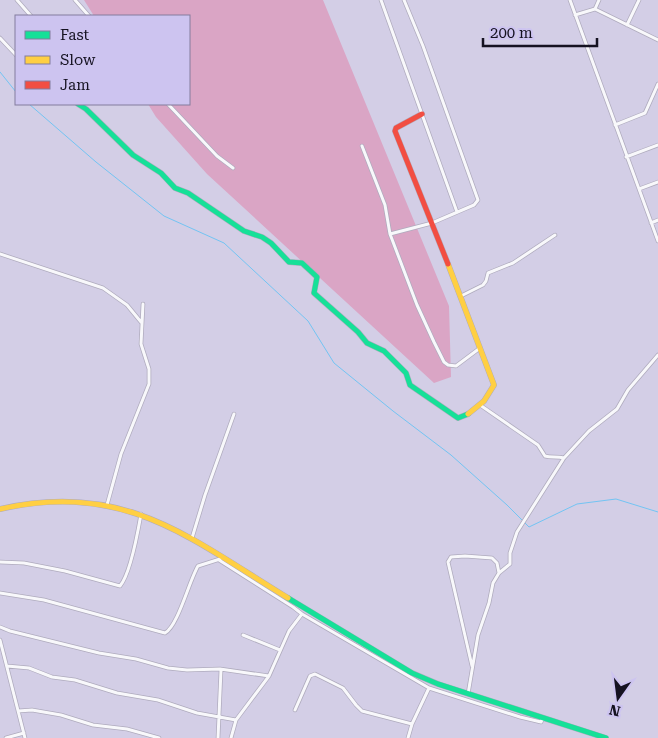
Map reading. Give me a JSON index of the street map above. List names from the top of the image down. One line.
{"legend":["Fast","Slow","Jam"],"scale_bar":"200 m","north":"bottom"}
